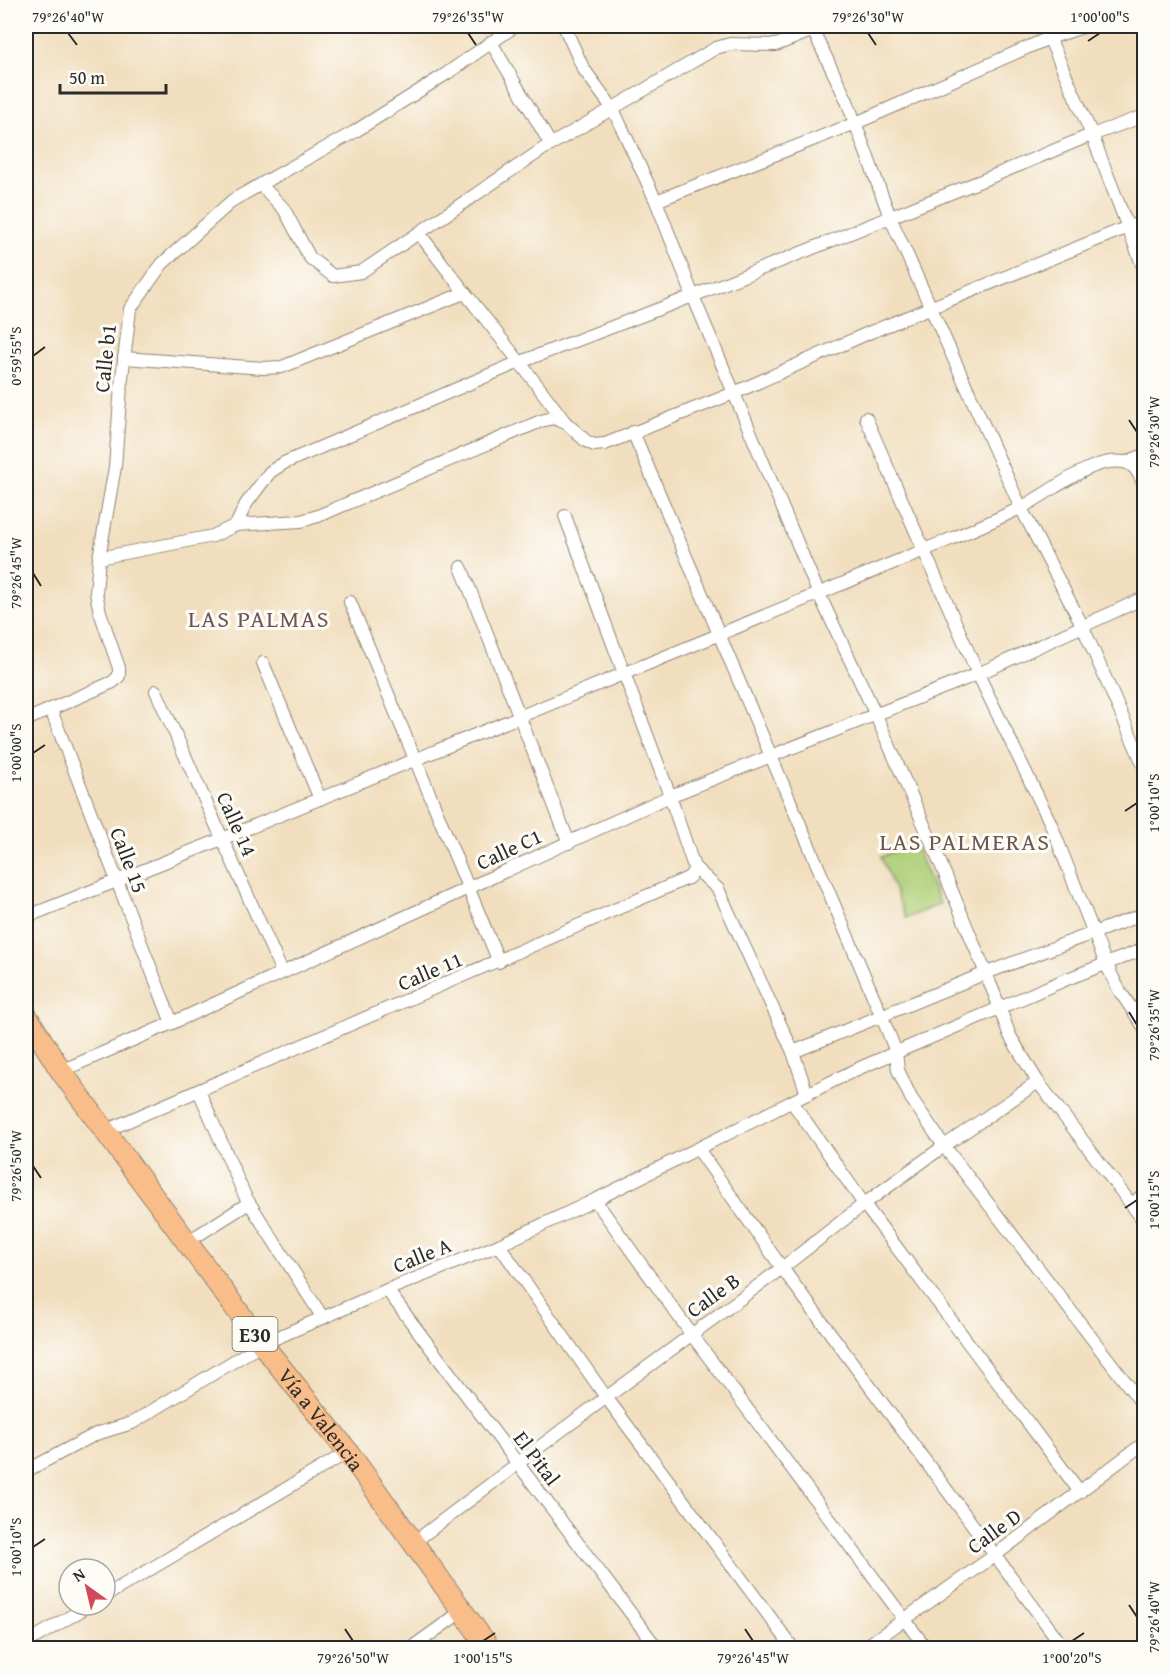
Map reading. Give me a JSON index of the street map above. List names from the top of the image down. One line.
{"streets":{"highway":["E30","Vía a Valencia"],"street":["Calle b1","Calle 14","Calle C1","Calle 15","Calle 11","Calle A","Calle B","El Pital","Calle D"]},"crossings":[["Calle b1","Calle 15"],["Calle 14","Calle C1"],["Calle C1","Calle 15"],["Calle C1","Vía a Valencia"],["Calle 11","Vía a Valencia"],["Calle A","Vía a Valencia"],["Calle A","El Pital"],["Calle B","Vía a Valencia"],["Calle B","El Pital"]],"districts":["LAS PALMAS","LAS PALMERAS"],"scale_bar":"50 m","north":"top left","coordinates":["79°26'40\"W","79°26'35\"W","79°26'30\"W","1°00'00\"S","0°59'55\"S","79°26'45\"W","1°00'10\"S","79°26'50\"W","1°00'15\"S","1°00'20\"S"]}
